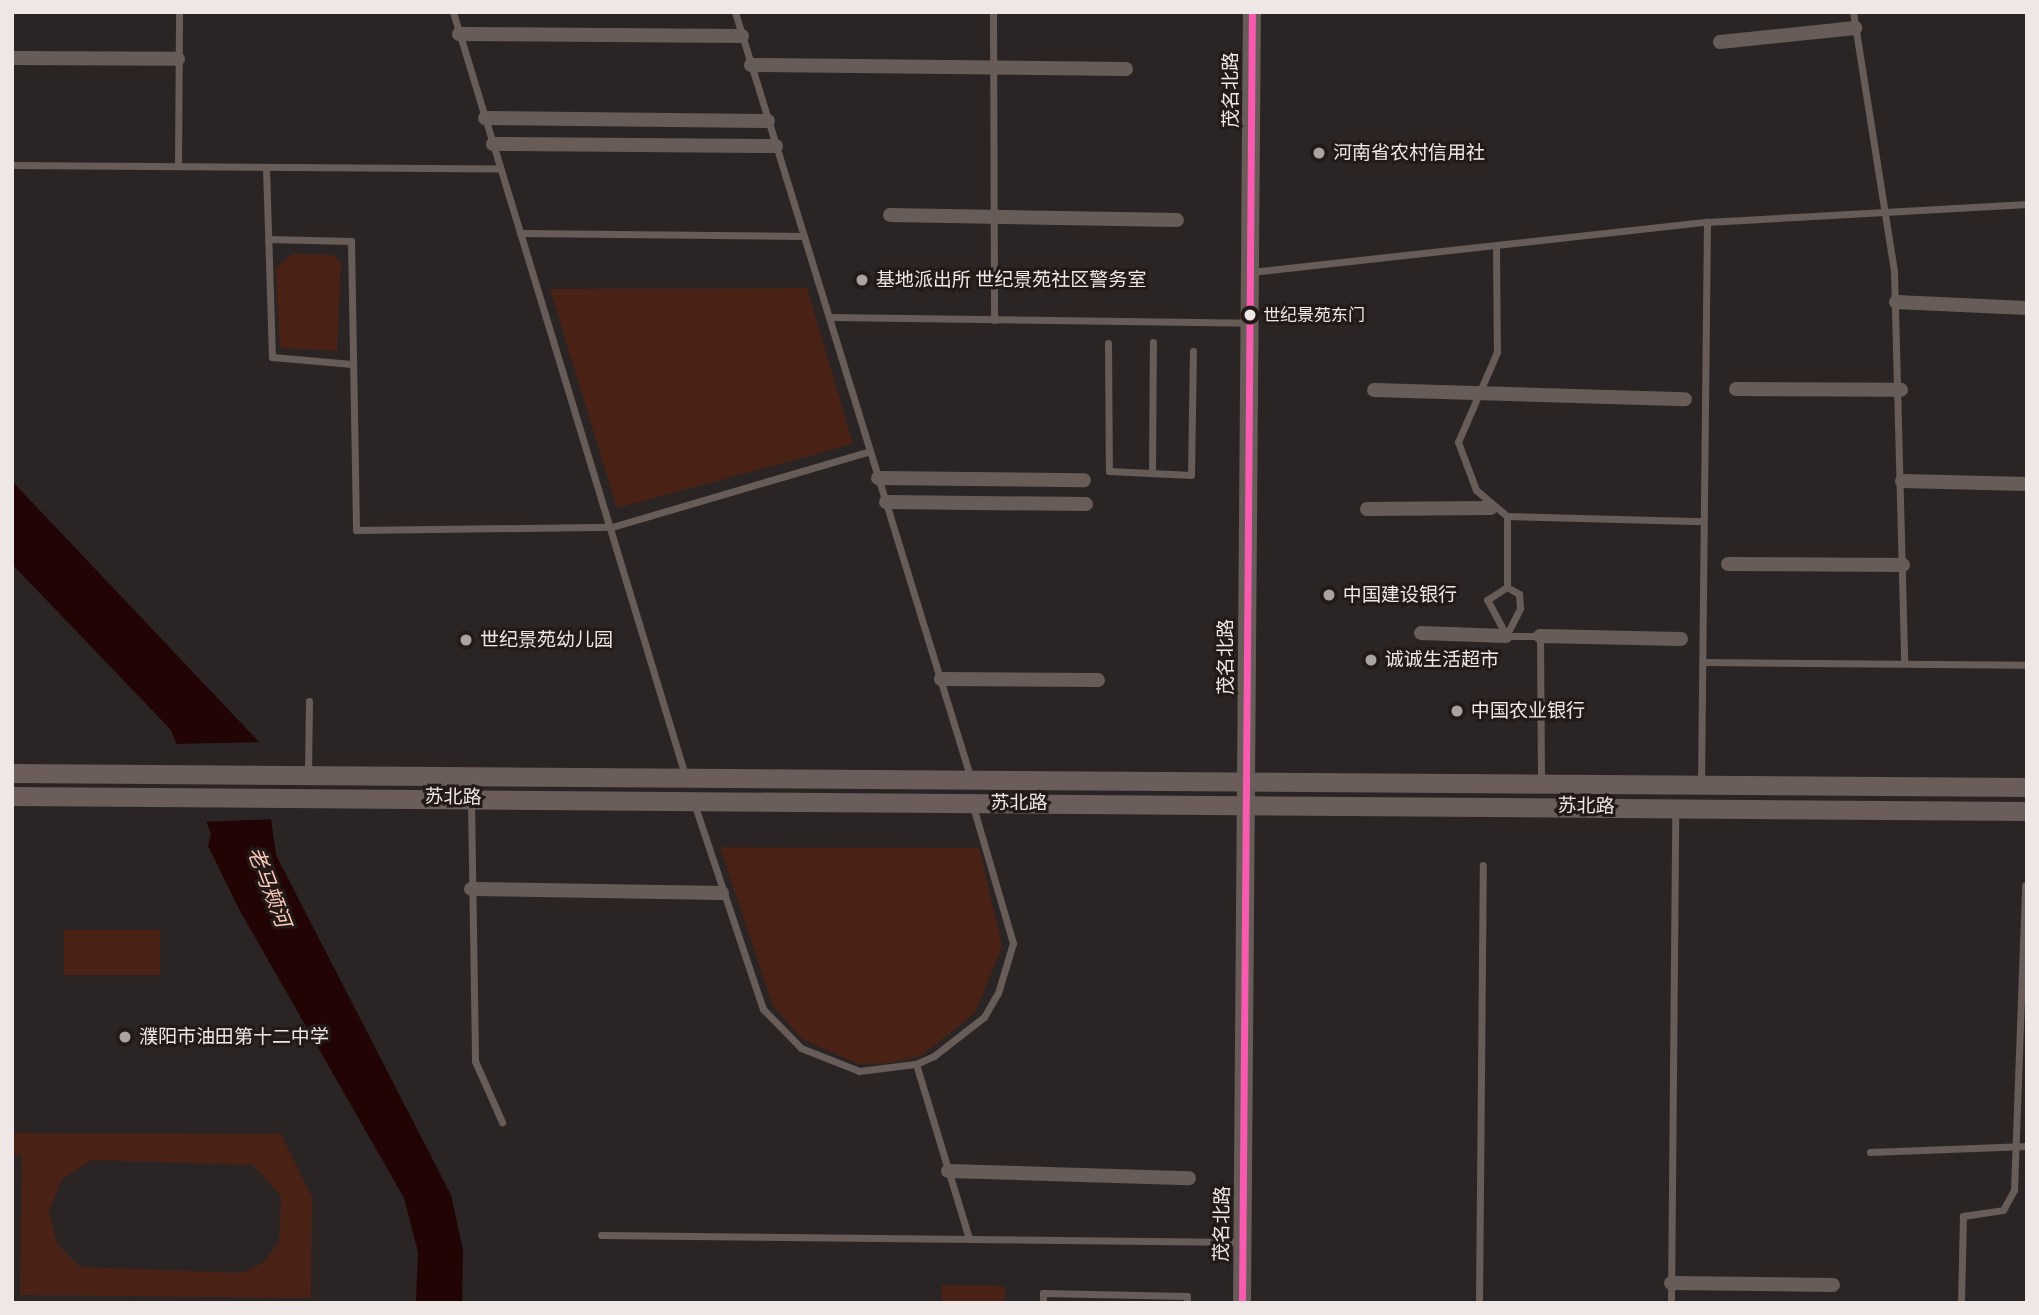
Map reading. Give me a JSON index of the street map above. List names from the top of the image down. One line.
{"streets":{"main road":["苏北路"],"street":["茂名北路"]},"crossings":[["茂名北路","苏北路"]],"water":["老马颊河"],"places":["河南省农村信用社","基地派出所 世纪景苑社区警务室","世纪景苑东门","中国建设银行","世纪景苑幼儿园","诚诚生活超市","中国农业银行","濮阳市油田第十二中学"]}
